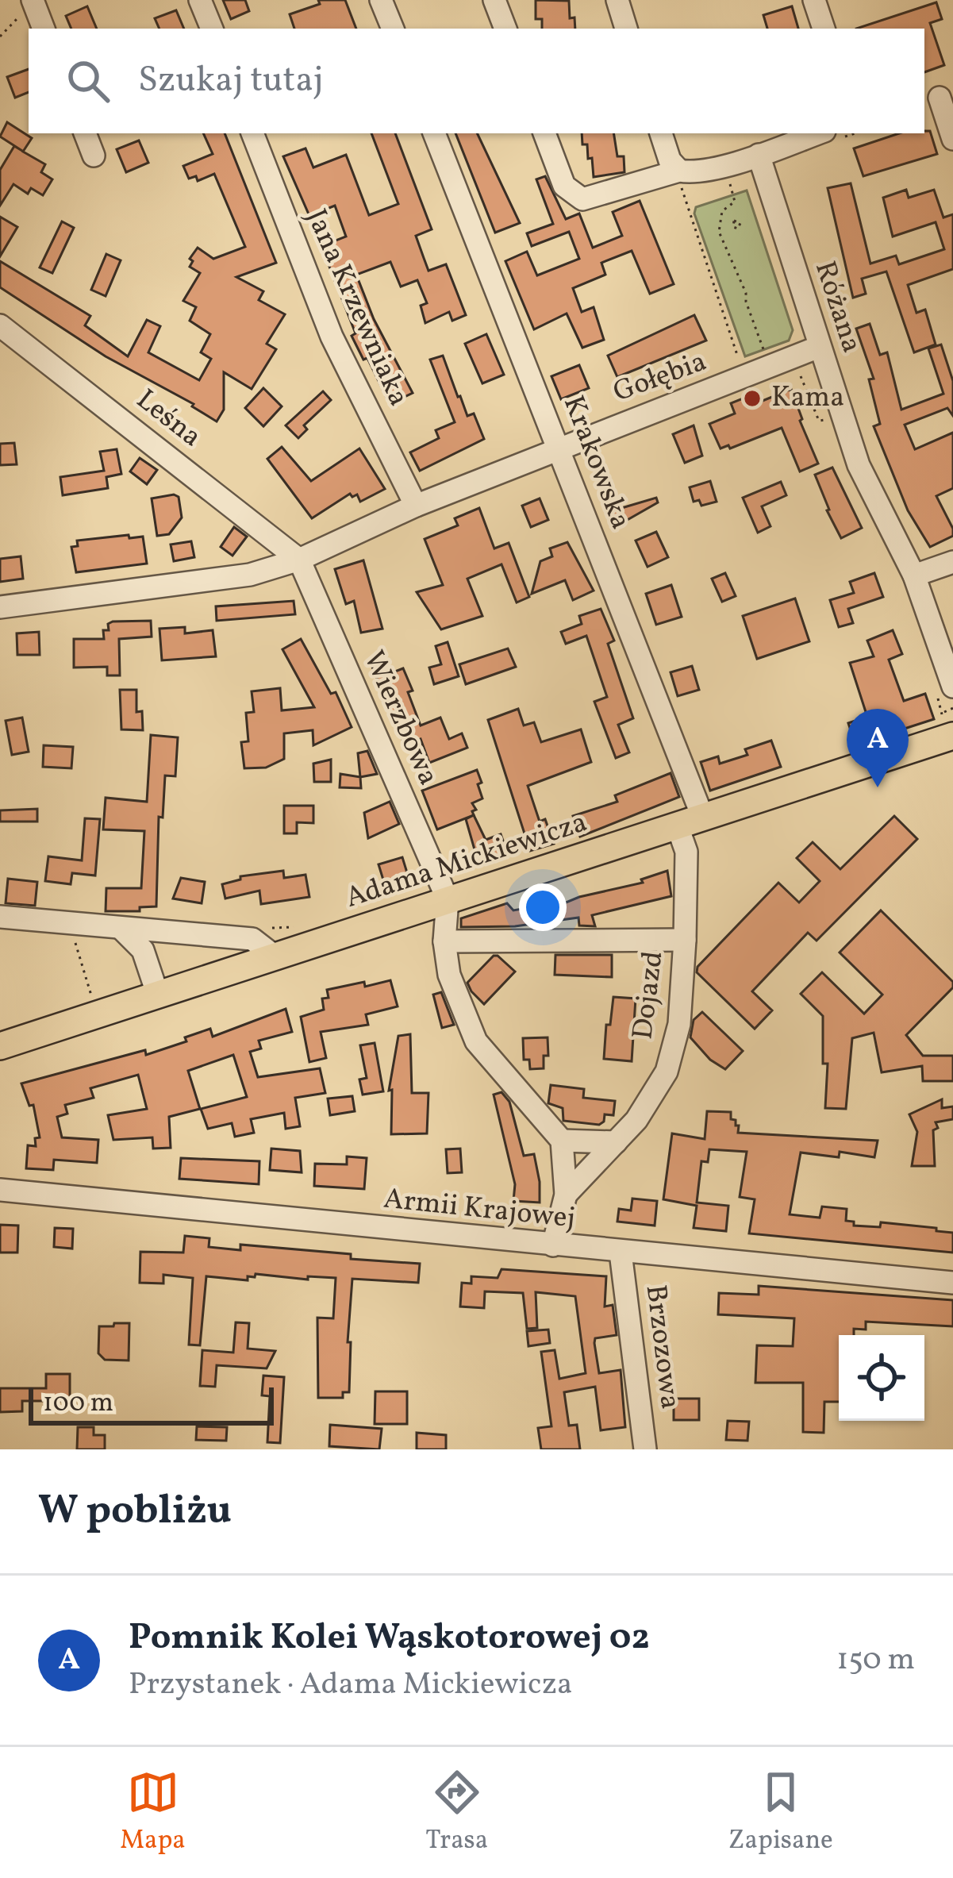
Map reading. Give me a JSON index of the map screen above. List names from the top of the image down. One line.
{"streets":{"main road":["Adama Mickiewicza"],"street":["Różana","Jana Krzewniaka","Gołębia","Leśna","Krakowska","Wierzbowa","Dojazd","Armii Krajowej","Brzozowa"]},"crossings":[["Różana","Gołębia"],["Jana Krzewniaka","Gołębia"],["Gołębia","Leśna"],["Gołębia","Krakowska"],["Gołębia","Wierzbowa"],["Leśna","Wierzbowa"],["Krakowska","Adama Mickiewicza"],["Krakowska","Dojazd"],["Wierzbowa","Adama Mickiewicza"],["Adama Mickiewicza","Dojazd"],["Armii Krajowej","Brzozowa"]],"places":["Kama"],"scale_bar":"100 m","page":{"search":"Szukaj tutaj","pins":"A","scale":"100 m","heading":"W pobliżu","list":[{"mark":"A","name":"Pomnik Kolei Wąskotorowej 02","note":"Przystanek · Adama Mickiewicza","value":"150 m"}],"nav":["Mapa","Trasa","Zapisane"]}}
